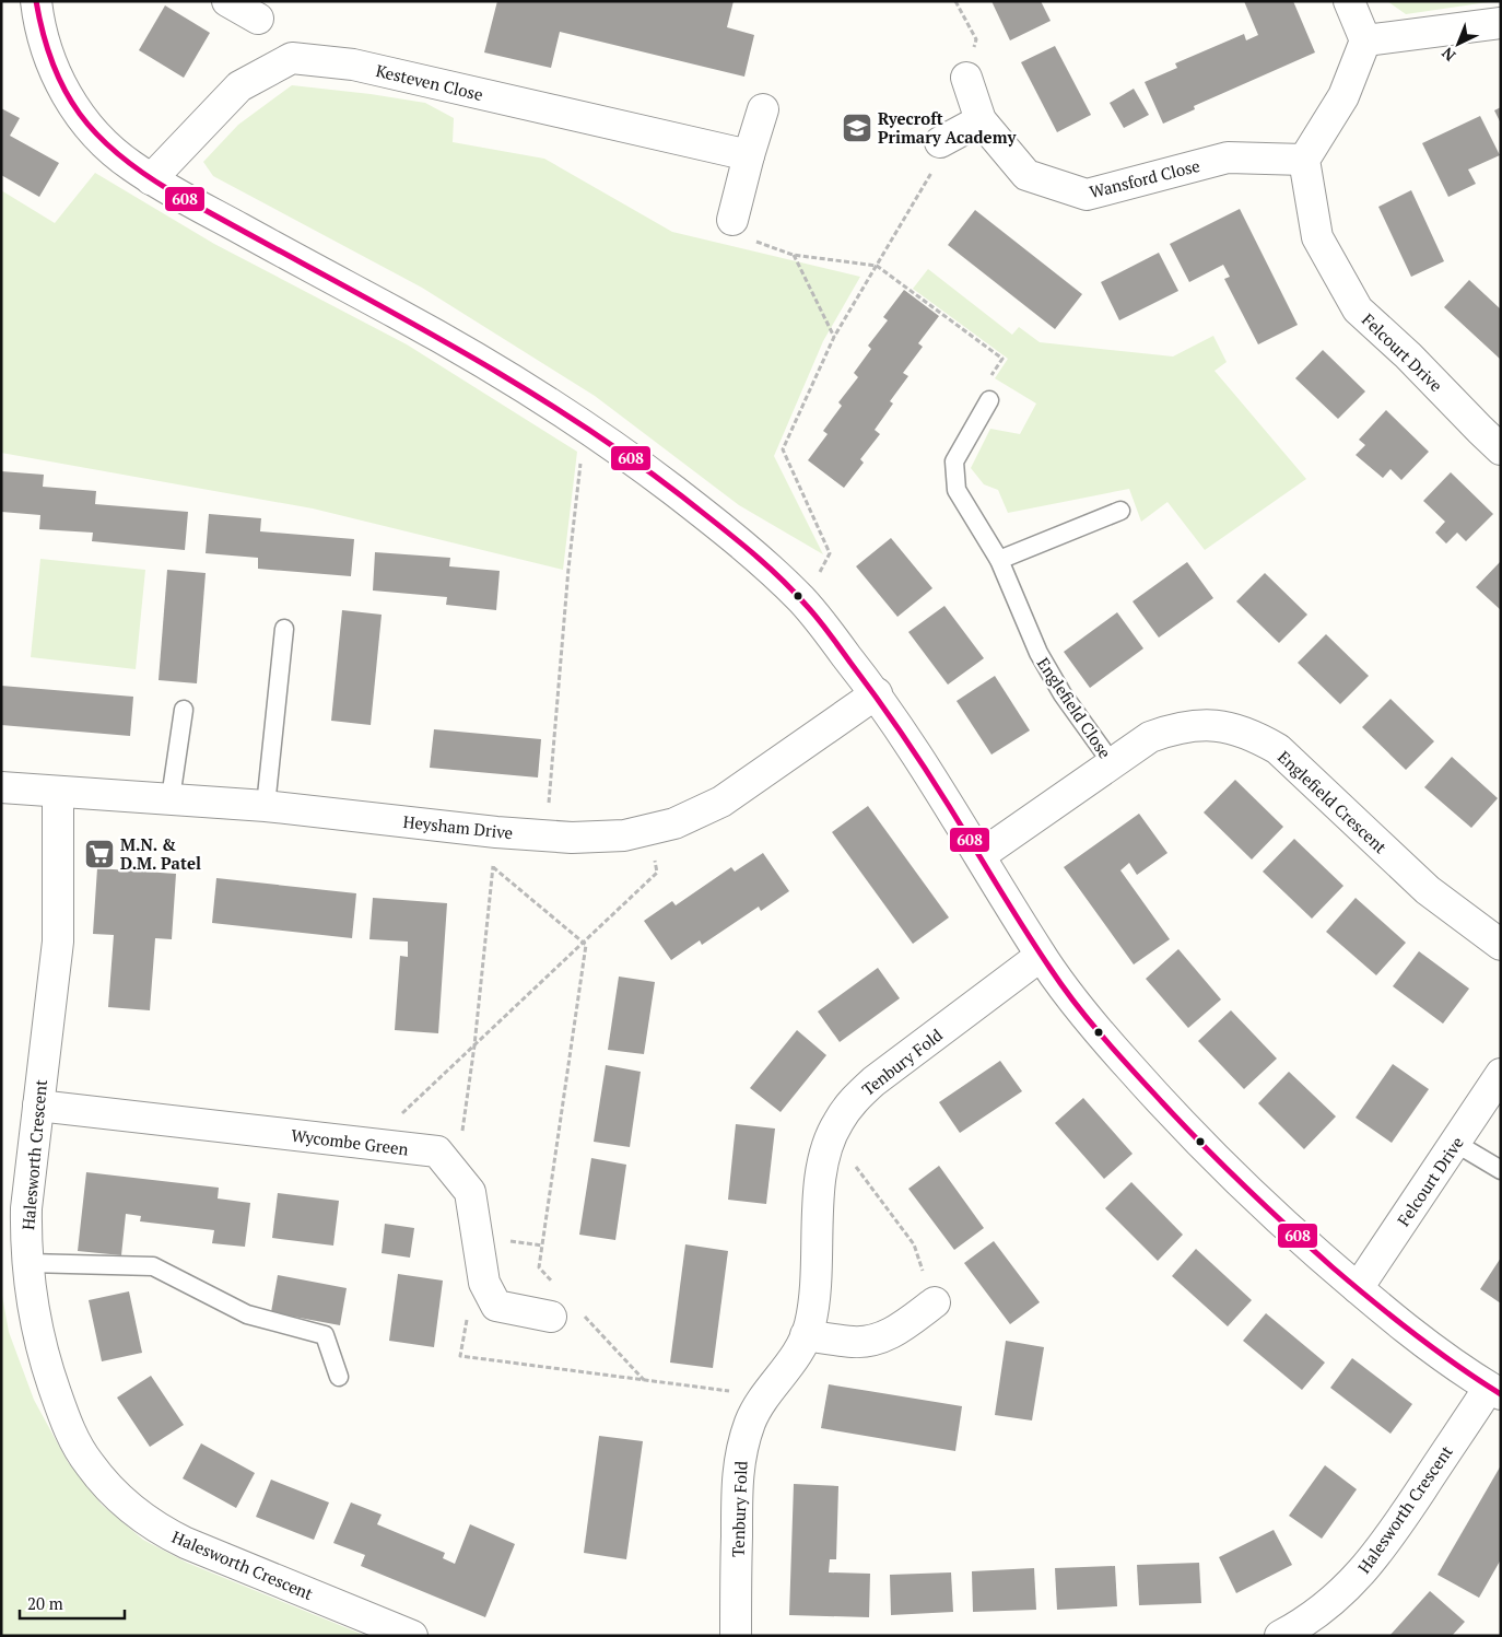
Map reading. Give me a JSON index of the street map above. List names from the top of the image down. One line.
{"streets":{"street":["Kesteven Close","Wansford Close","Felcourt Drive","Englefield Crescent","Heysham Drive","Tenbury Fold","Wycombe Green","Halesworth Crescent"],"lane":["Englefield Close"]},"crossings":[["Wansford Close","Felcourt Drive"],["Englefield Close","Englefield Crescent"],["Heysham Drive","Halesworth Crescent"],["Wycombe Green","Halesworth Crescent"]],"places":{"school or university":["Ryecroft Primary Academy"],"supermarket":["M.N. & D.M. Patel"]},"lines":["transit line 608"],"scale_bar":"20 m","north":"bottom left"}
